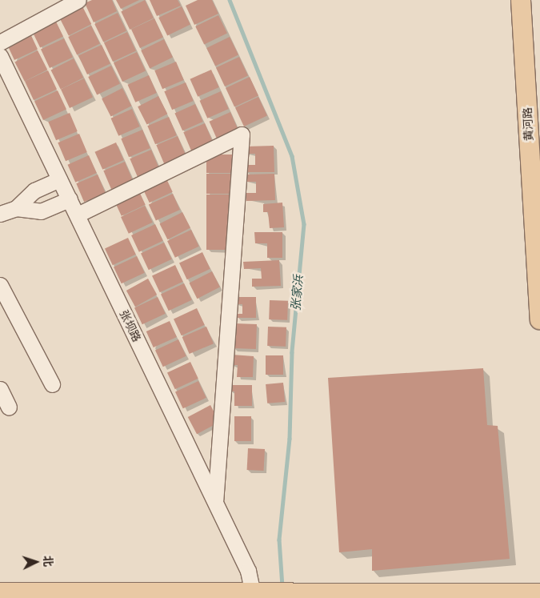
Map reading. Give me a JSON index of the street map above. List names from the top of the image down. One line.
{"streets":{"main road":["黄河路"],"street":["张坝路"]},"water":["张家浜"],"north":"right"}
